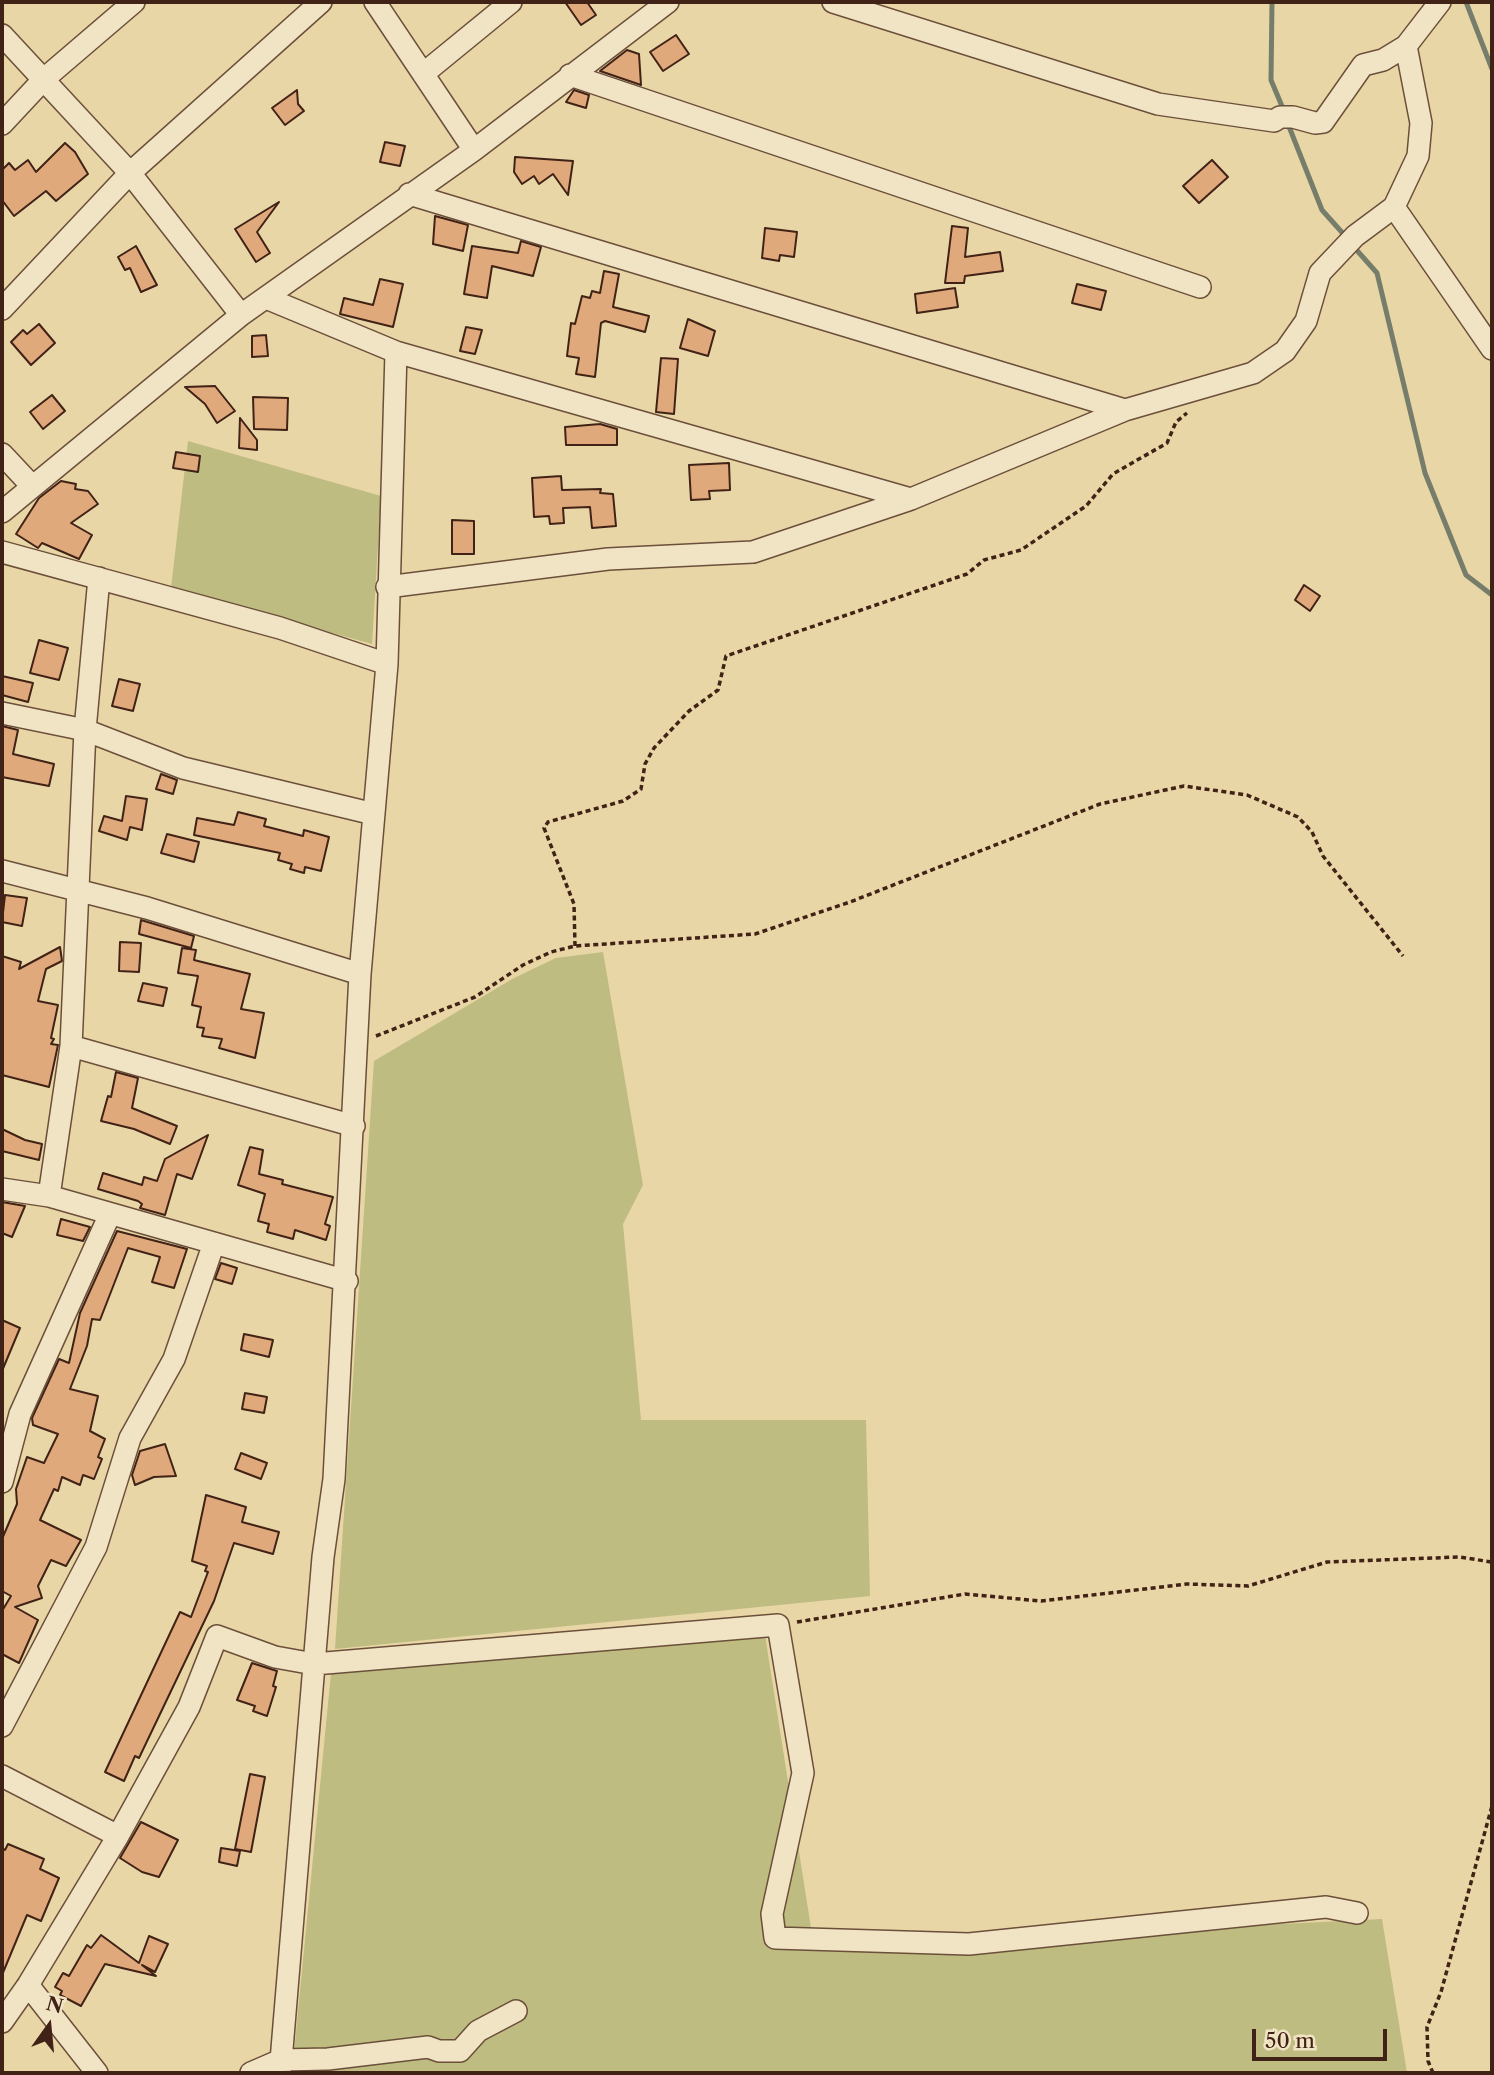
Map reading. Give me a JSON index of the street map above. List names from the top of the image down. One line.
{"scale_bar":"50 m","north":"top"}
